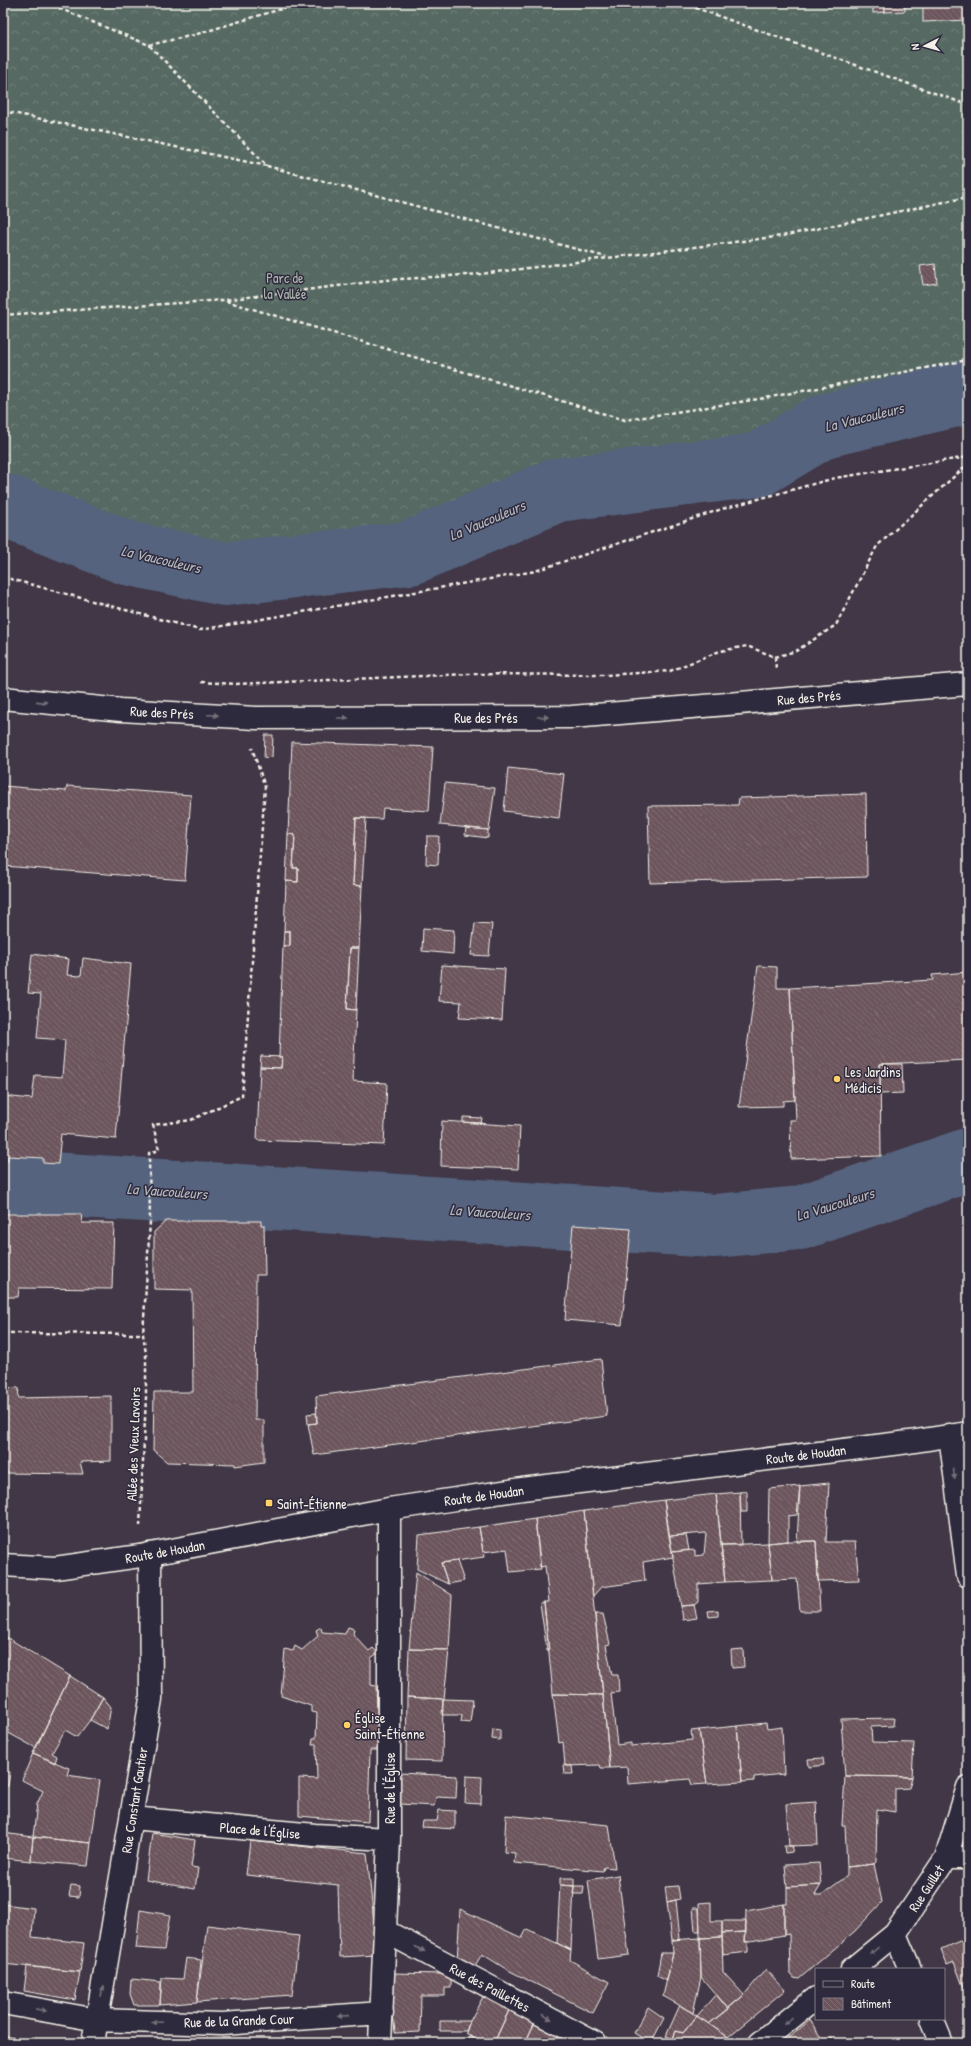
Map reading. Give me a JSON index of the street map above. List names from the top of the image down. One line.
{"streets":{"street":["Rue des Prés","Route de Houdan","Rue de l'Église","Rue Constant Gautier","Place de l'Église","Rue Guillet","Rue des Paillettes","Rue de la Grande Cour"],"path":["Allée des Vieux Lavoirs"]},"crossings":[["Rue des Prés","Allée des Vieux Lavoirs"],["Allée des Vieux Lavoirs","Route de Houdan"],["Allée des Vieux Lavoirs","Rue Constant Gautier"],["Route de Houdan","Rue de l'Église"],["Route de Houdan","Rue Constant Gautier"],["Rue de l'Église","Place de l'Église"],["Rue de l'Église","Rue des Paillettes"],["Rue de l'Église","Rue de la Grande Cour"],["Rue Constant Gautier","Place de l'Église"],["Rue Constant Gautier","Rue de la Grande Cour"]],"one_way":["Rue des Prés","Rue Constant Gautier","Rue des Paillettes"],"water":["La Vaucouleurs"],"parks":["Parc de la Vallée"],"places":{"other":["Les Jardins Médicis","Église Saint-Étienne"],"transit":["Saint-Étienne"]},"legend":["Route","Bâtiment"],"north":"left"}
